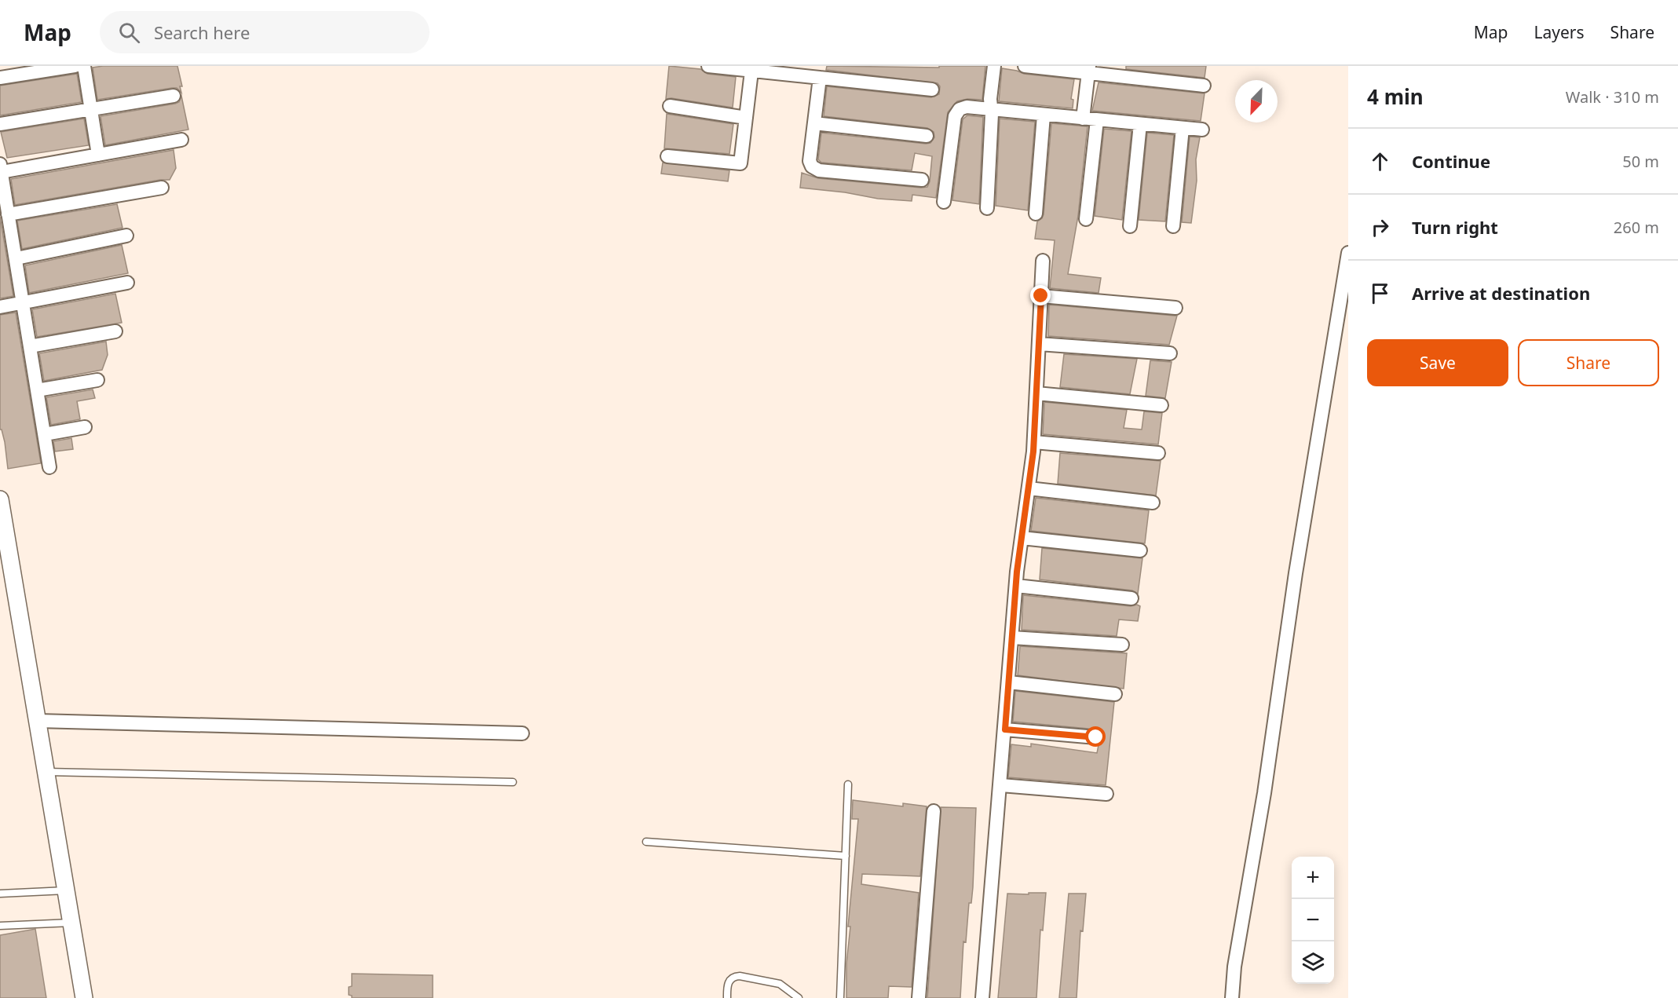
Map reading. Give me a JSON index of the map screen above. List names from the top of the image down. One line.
{"north":"bottom left","page":{"header":"Map","search":"Search here","nav":["Map","Layers","Share"],"heading":["4 min","Walk · 310 m"],"list":[["Continue","50 m"],["Turn right","260 m"],"Arrive at destination"],"buttons":["Save","Share"],"map_buttons":["+","−"]}}
